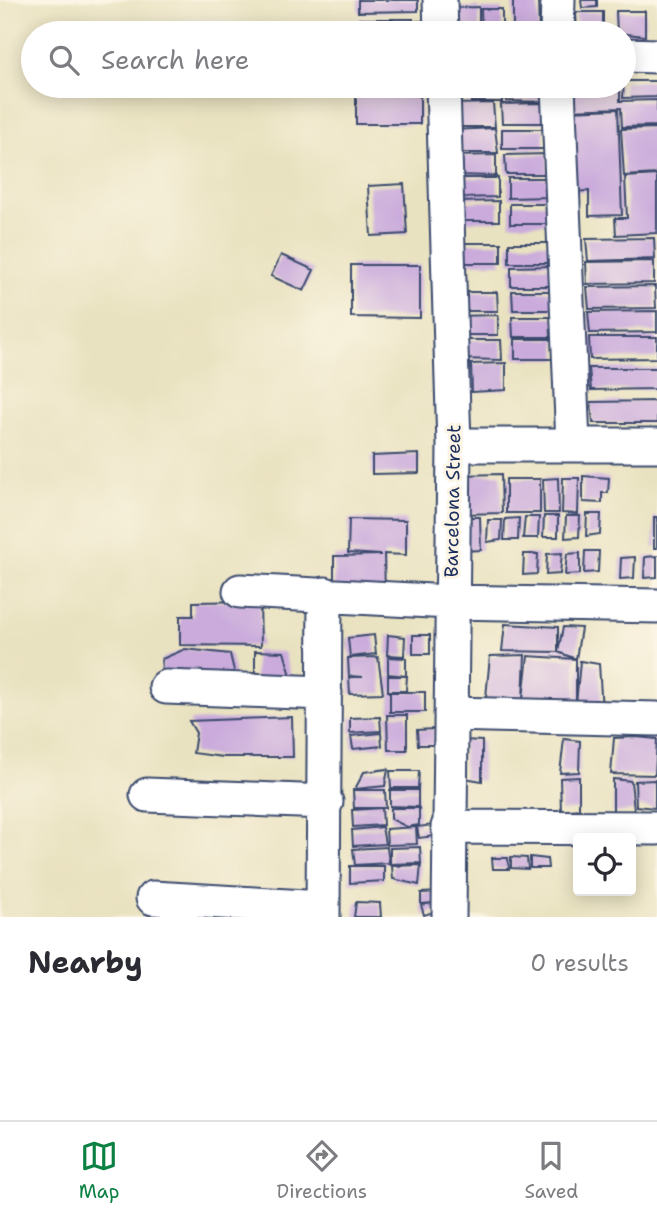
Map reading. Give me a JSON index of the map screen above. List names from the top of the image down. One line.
{"streets":{"street":["Barcelona Street"]},"page":{"search":"Search here","heading":["Nearby","0 results"],"nav":["Map","Directions","Saved"]}}
